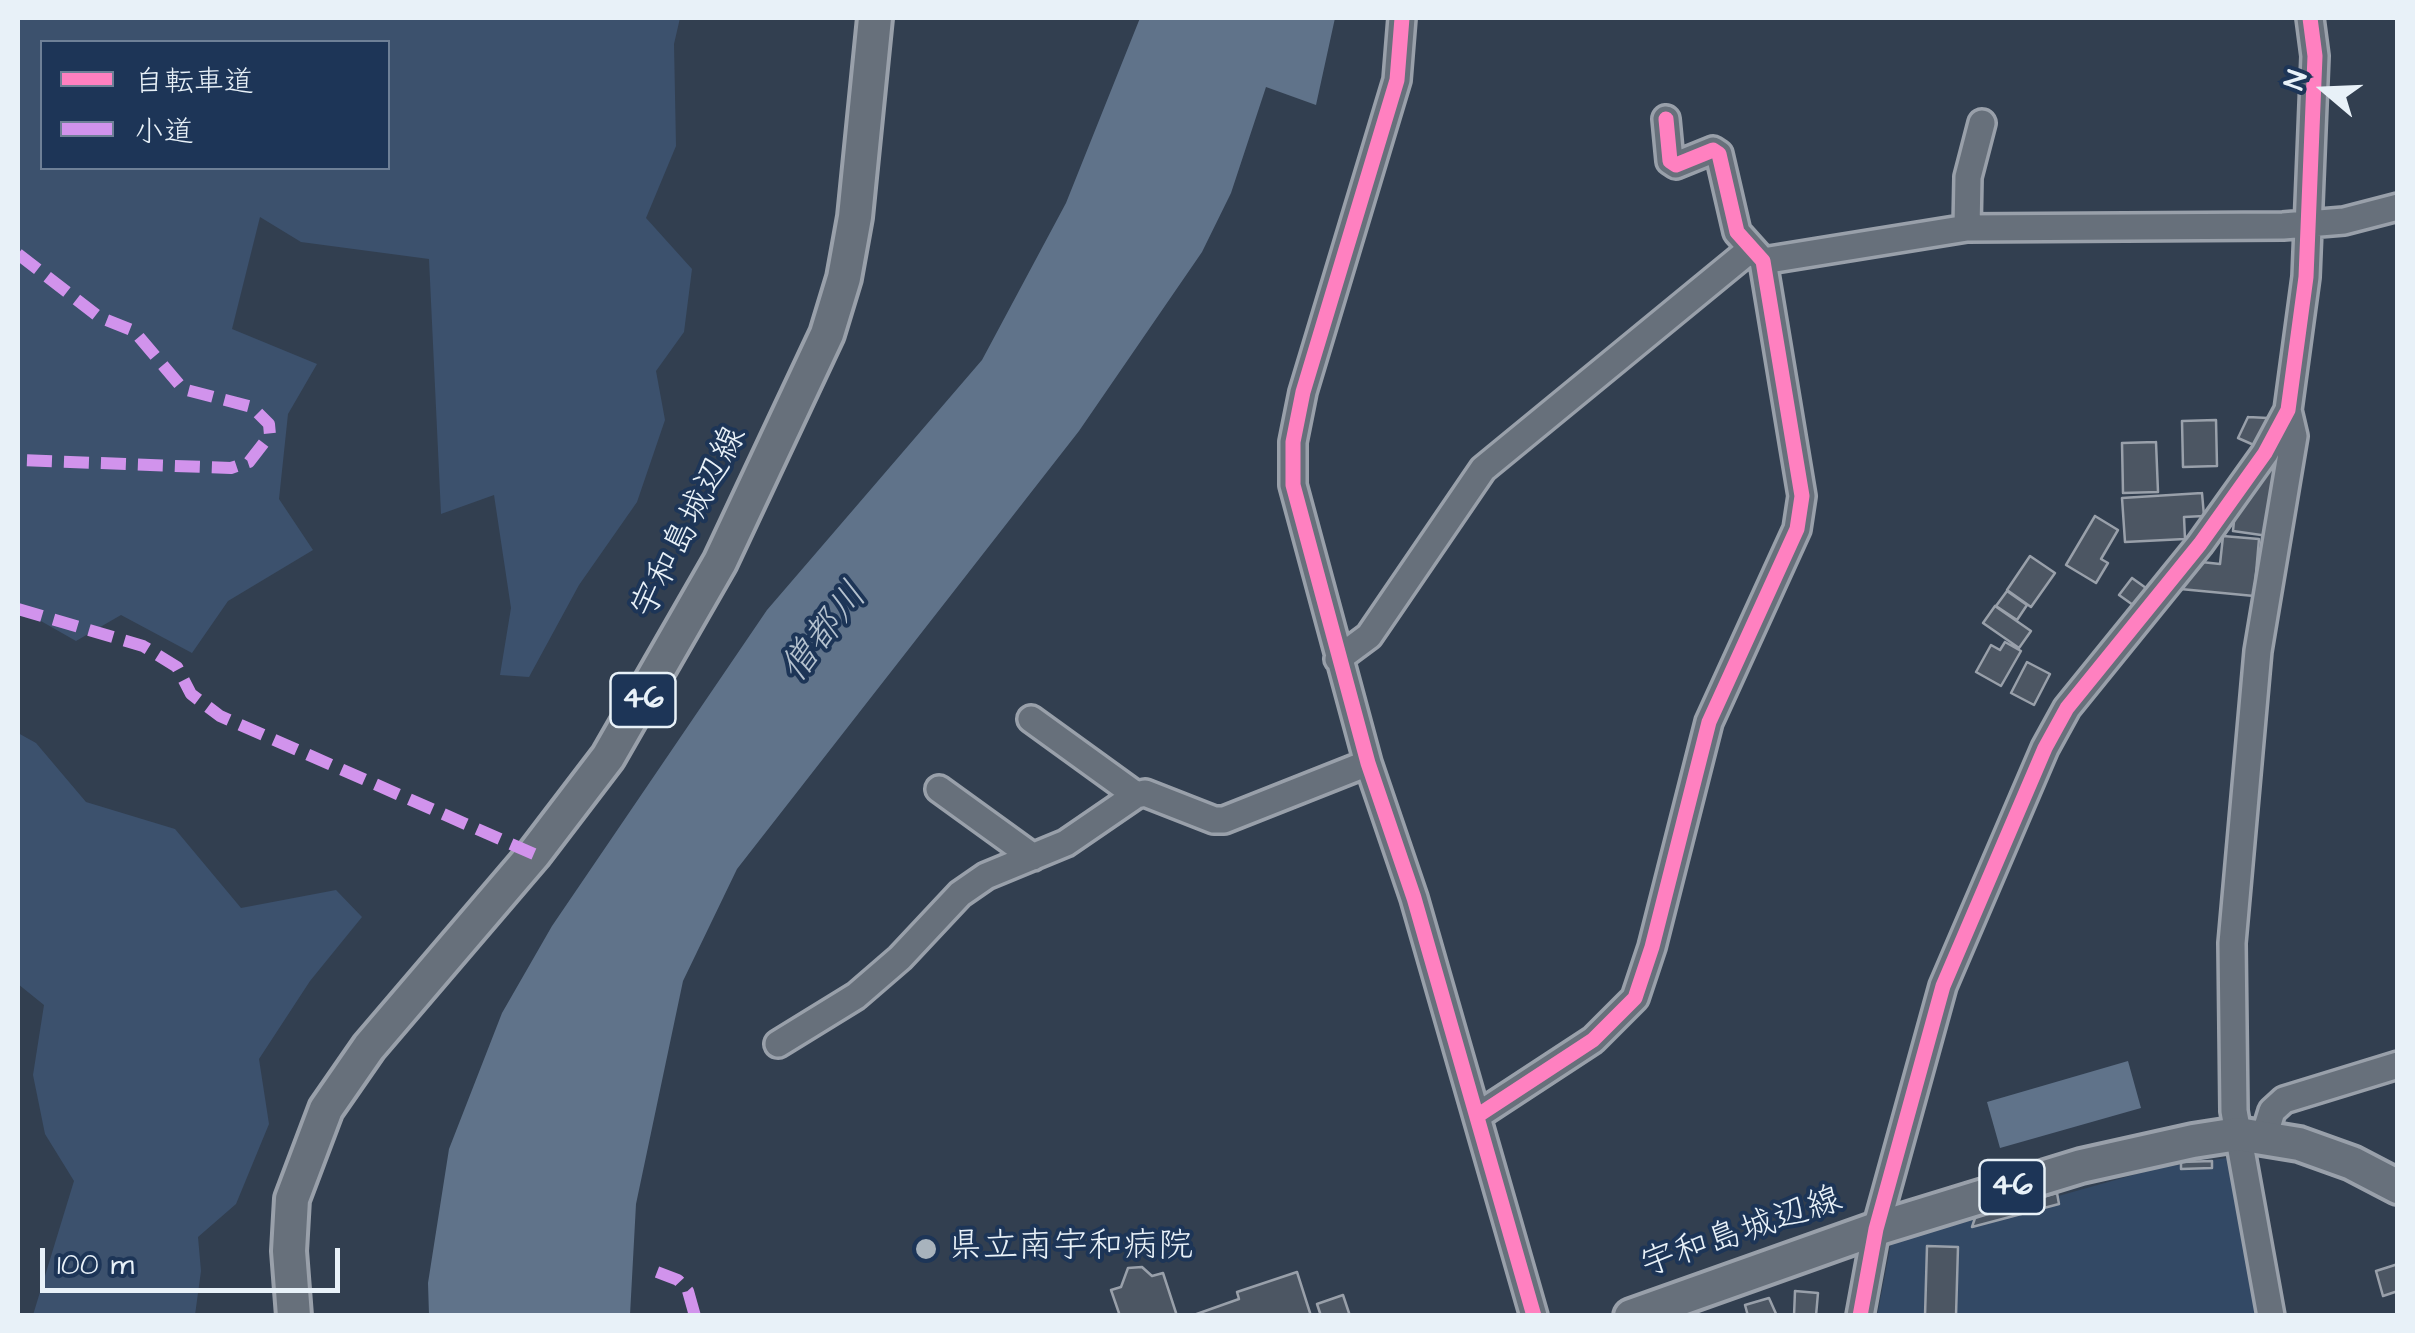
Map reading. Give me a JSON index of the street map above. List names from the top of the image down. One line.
{"streets":{"main road":["宇和島城辺線","46"]},"water":["僧都川"],"places":["県立南宇和病院"],"legend":["自転車道","小道"],"scale_bar":"100 m","north":"left"}
